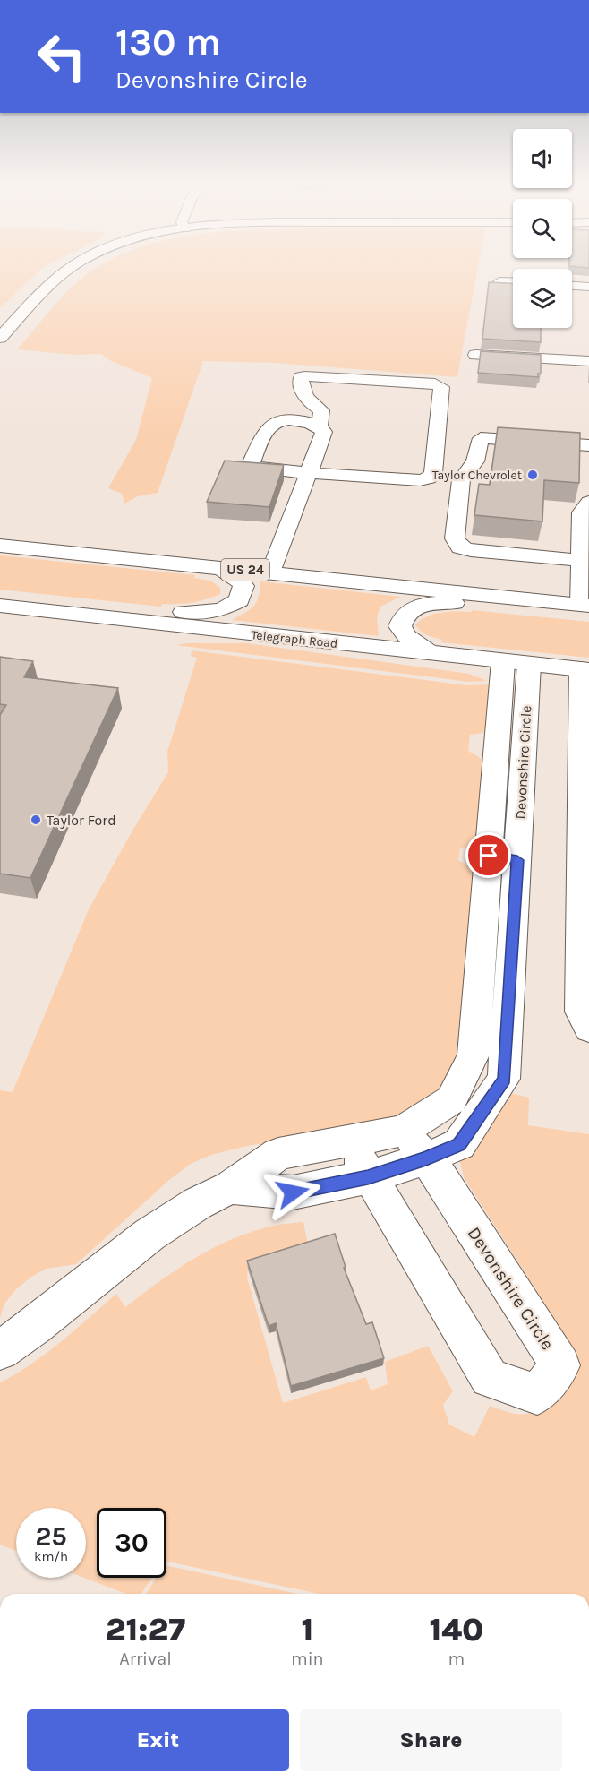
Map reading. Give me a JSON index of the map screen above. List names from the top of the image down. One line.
{"streets":{"main road":["US 24","Telegraph Road"],"street":["Devonshire Circle"]},"crossings":[["Telegraph Road","Devonshire Circle"]],"places":["Taylor Chevrolet","Taylor Ford"],"page":{"turn":["130 m","Devonshire Circle"],"speed":"25 km/h","limit":"30","eta":["21:27","Arrival","1","min","140","m"],"buttons":["Exit","Share"]}}
